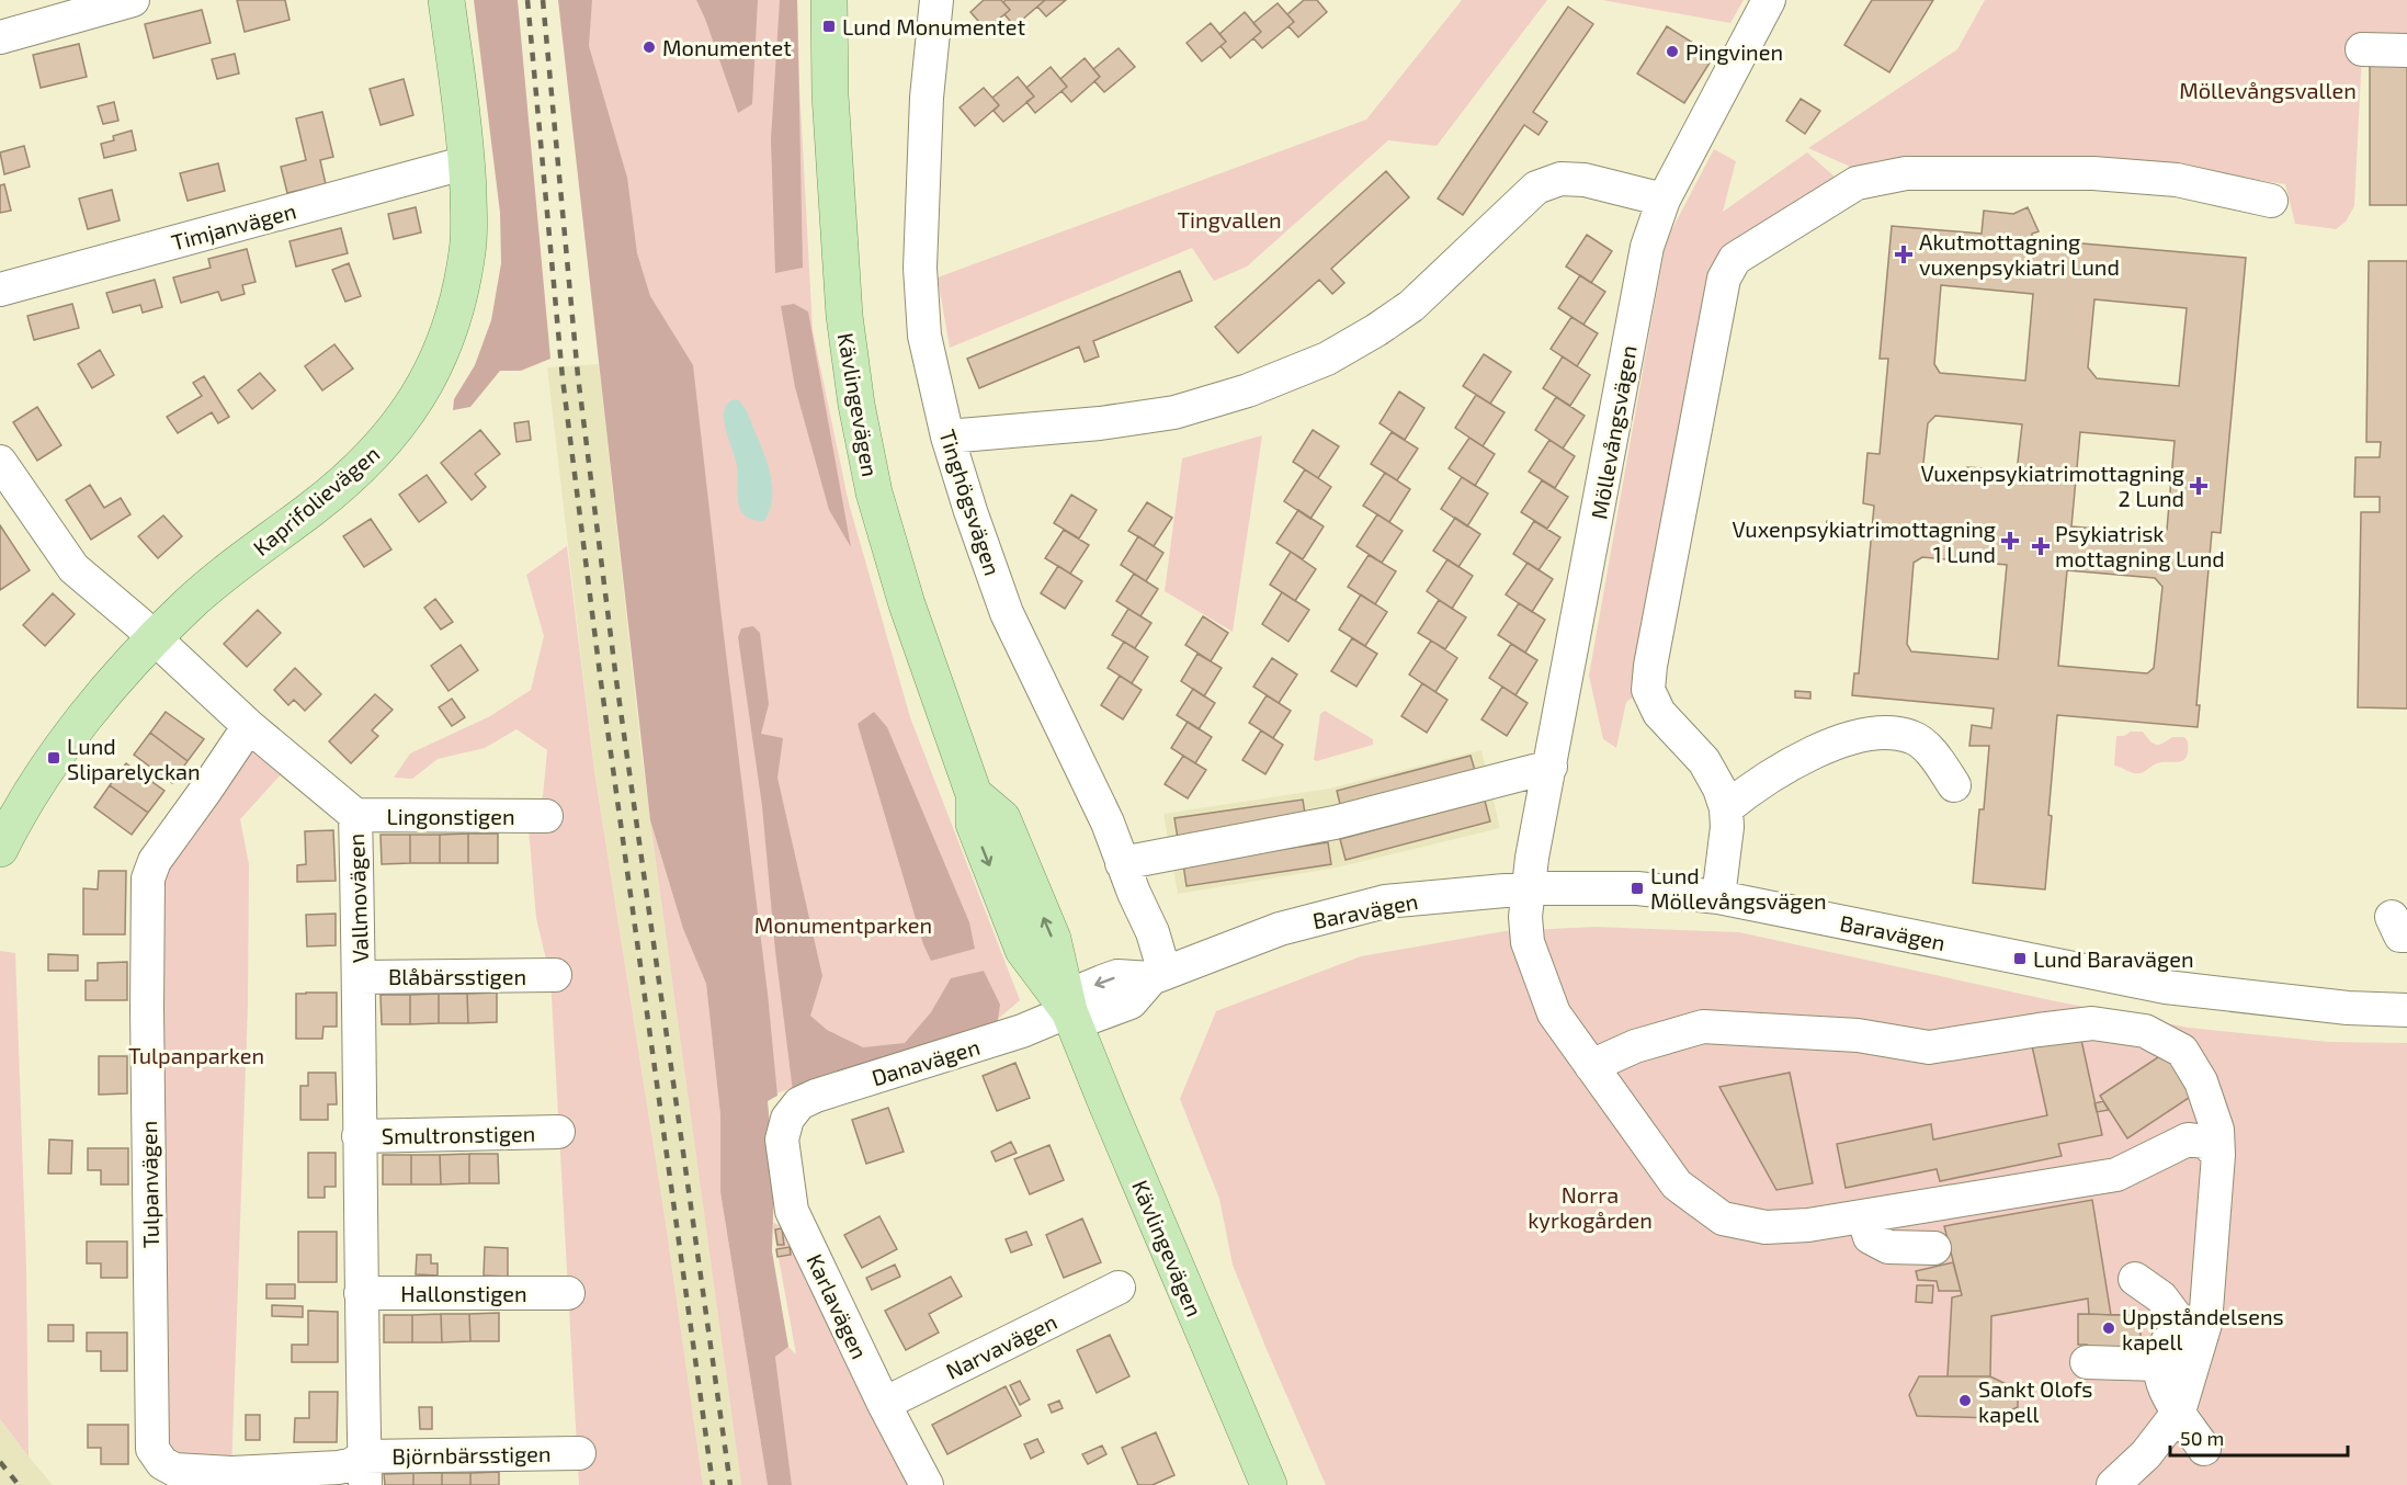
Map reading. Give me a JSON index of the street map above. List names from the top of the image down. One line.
{"streets":{"main road":["Kävlingevägen","Kaprifolievägen"],"street":["Timjanvägen","Möllevångsvägen","Tinghögsvägen","Lingonstigen","Vallmovägen","Baravägen","Blåbärsstigen","Danavägen","Smultronstigen","Tulpanvägen","Hallonstigen","Karlavägen","Narvavägen","Björnbärsstigen"]},"crossings":[["Timjanvägen","Kaprifolievägen"],["Kävlingevägen","Baravägen"],["Kävlingevägen","Danavägen"],["Möllevångsvägen","Baravägen"],["Kaprifolievägen","Vallmovägen"],["Tinghögsvägen","Baravägen"],["Lingonstigen","Vallmovägen"],["Vallmovägen","Blåbärsstigen"],["Vallmovägen","Smultronstigen"],["Vallmovägen","Tulpanvägen"],["Vallmovägen","Hallonstigen"],["Vallmovägen","Björnbärsstigen"],["Baravägen","Danavägen"],["Danavägen","Karlavägen"],["Tulpanvägen","Björnbärsstigen"],["Karlavägen","Narvavägen"]],"parks":["Möllevångsvallen","Tingvallen","Monumentparken","Tulpanparken","Norra kyrkogården"],"places":{"transit":["Lund Monumentet","Lund Sliparelyckan","Lund Möllevångsvägen","Lund Baravägen"],"other":["Monumentet","Pingvinen","Uppståndelsens kapell","Sankt Olofs kapell"],"health":["Akutmottagning vuxenpsykiatri Lund","Vuxenpsykiatrimottagning 2 Lund","Vuxenpsykiatrimottagning 1 Lund","Psykiatrisk mottagning Lund"]},"scale_bar":"50 m"}
